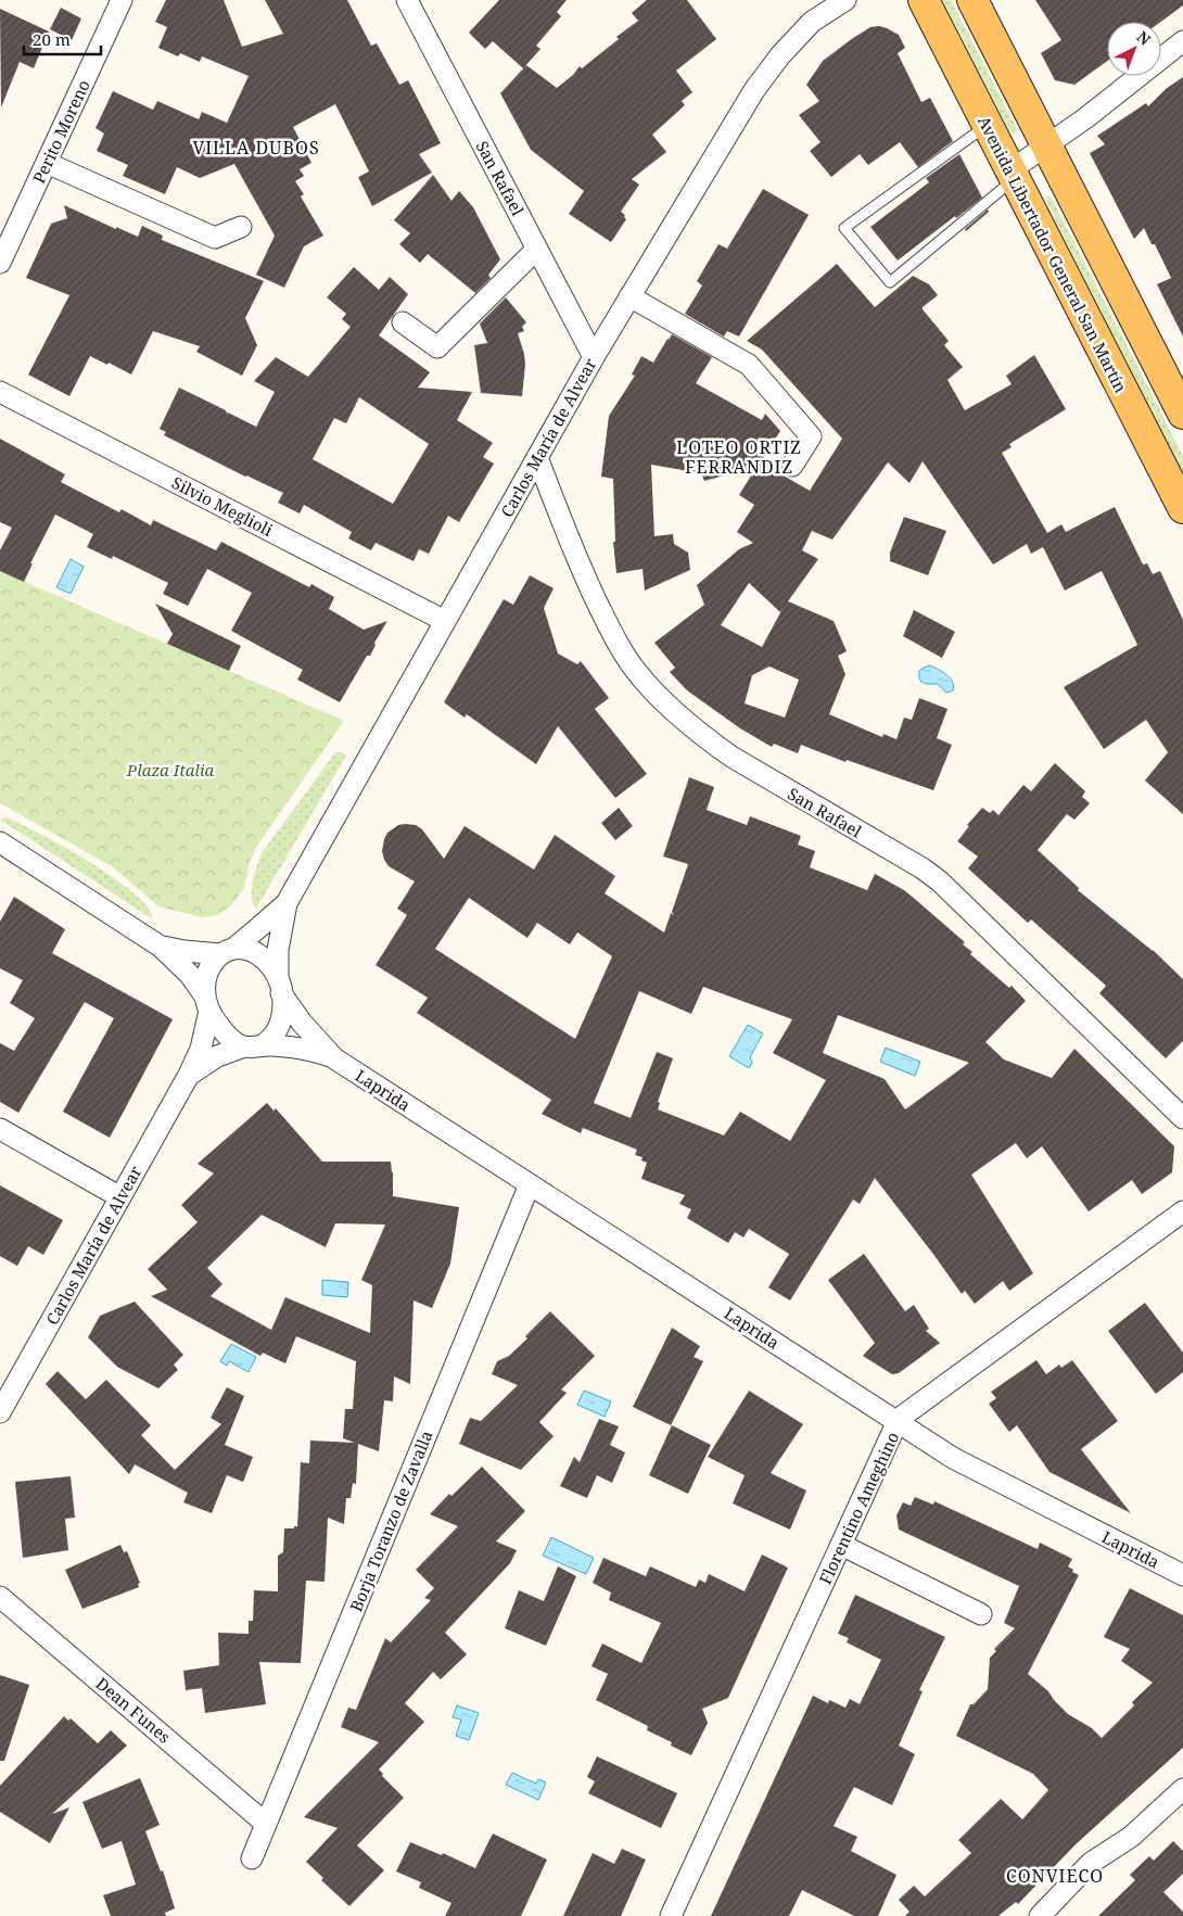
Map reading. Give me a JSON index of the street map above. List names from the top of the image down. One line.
{"streets":{"main road":["Avenida Libertador General San Martín"],"street":["Perito Moreno","San Rafael","Carlos María de Alvear","Silvio Meglioli","Laprida","Florentino Ameghino","Borja Toranzo de Zavalla","Dean Funes"]},"crossings":[["San Rafael","Carlos María de Alvear"],["Carlos María de Alvear","Silvio Meglioli"],["Carlos María de Alvear","Laprida"],["Laprida","Florentino Ameghino"],["Laprida","Borja Toranzo de Zavalla"],["Borja Toranzo de Zavalla","Dean Funes"]],"districts":["VILLA DUBOS","LOTEO ORTIZ FERRANDIZ","CONVIECO"],"parks":["Plaza Italia"],"scale_bar":"20 m","north":"top right"}
